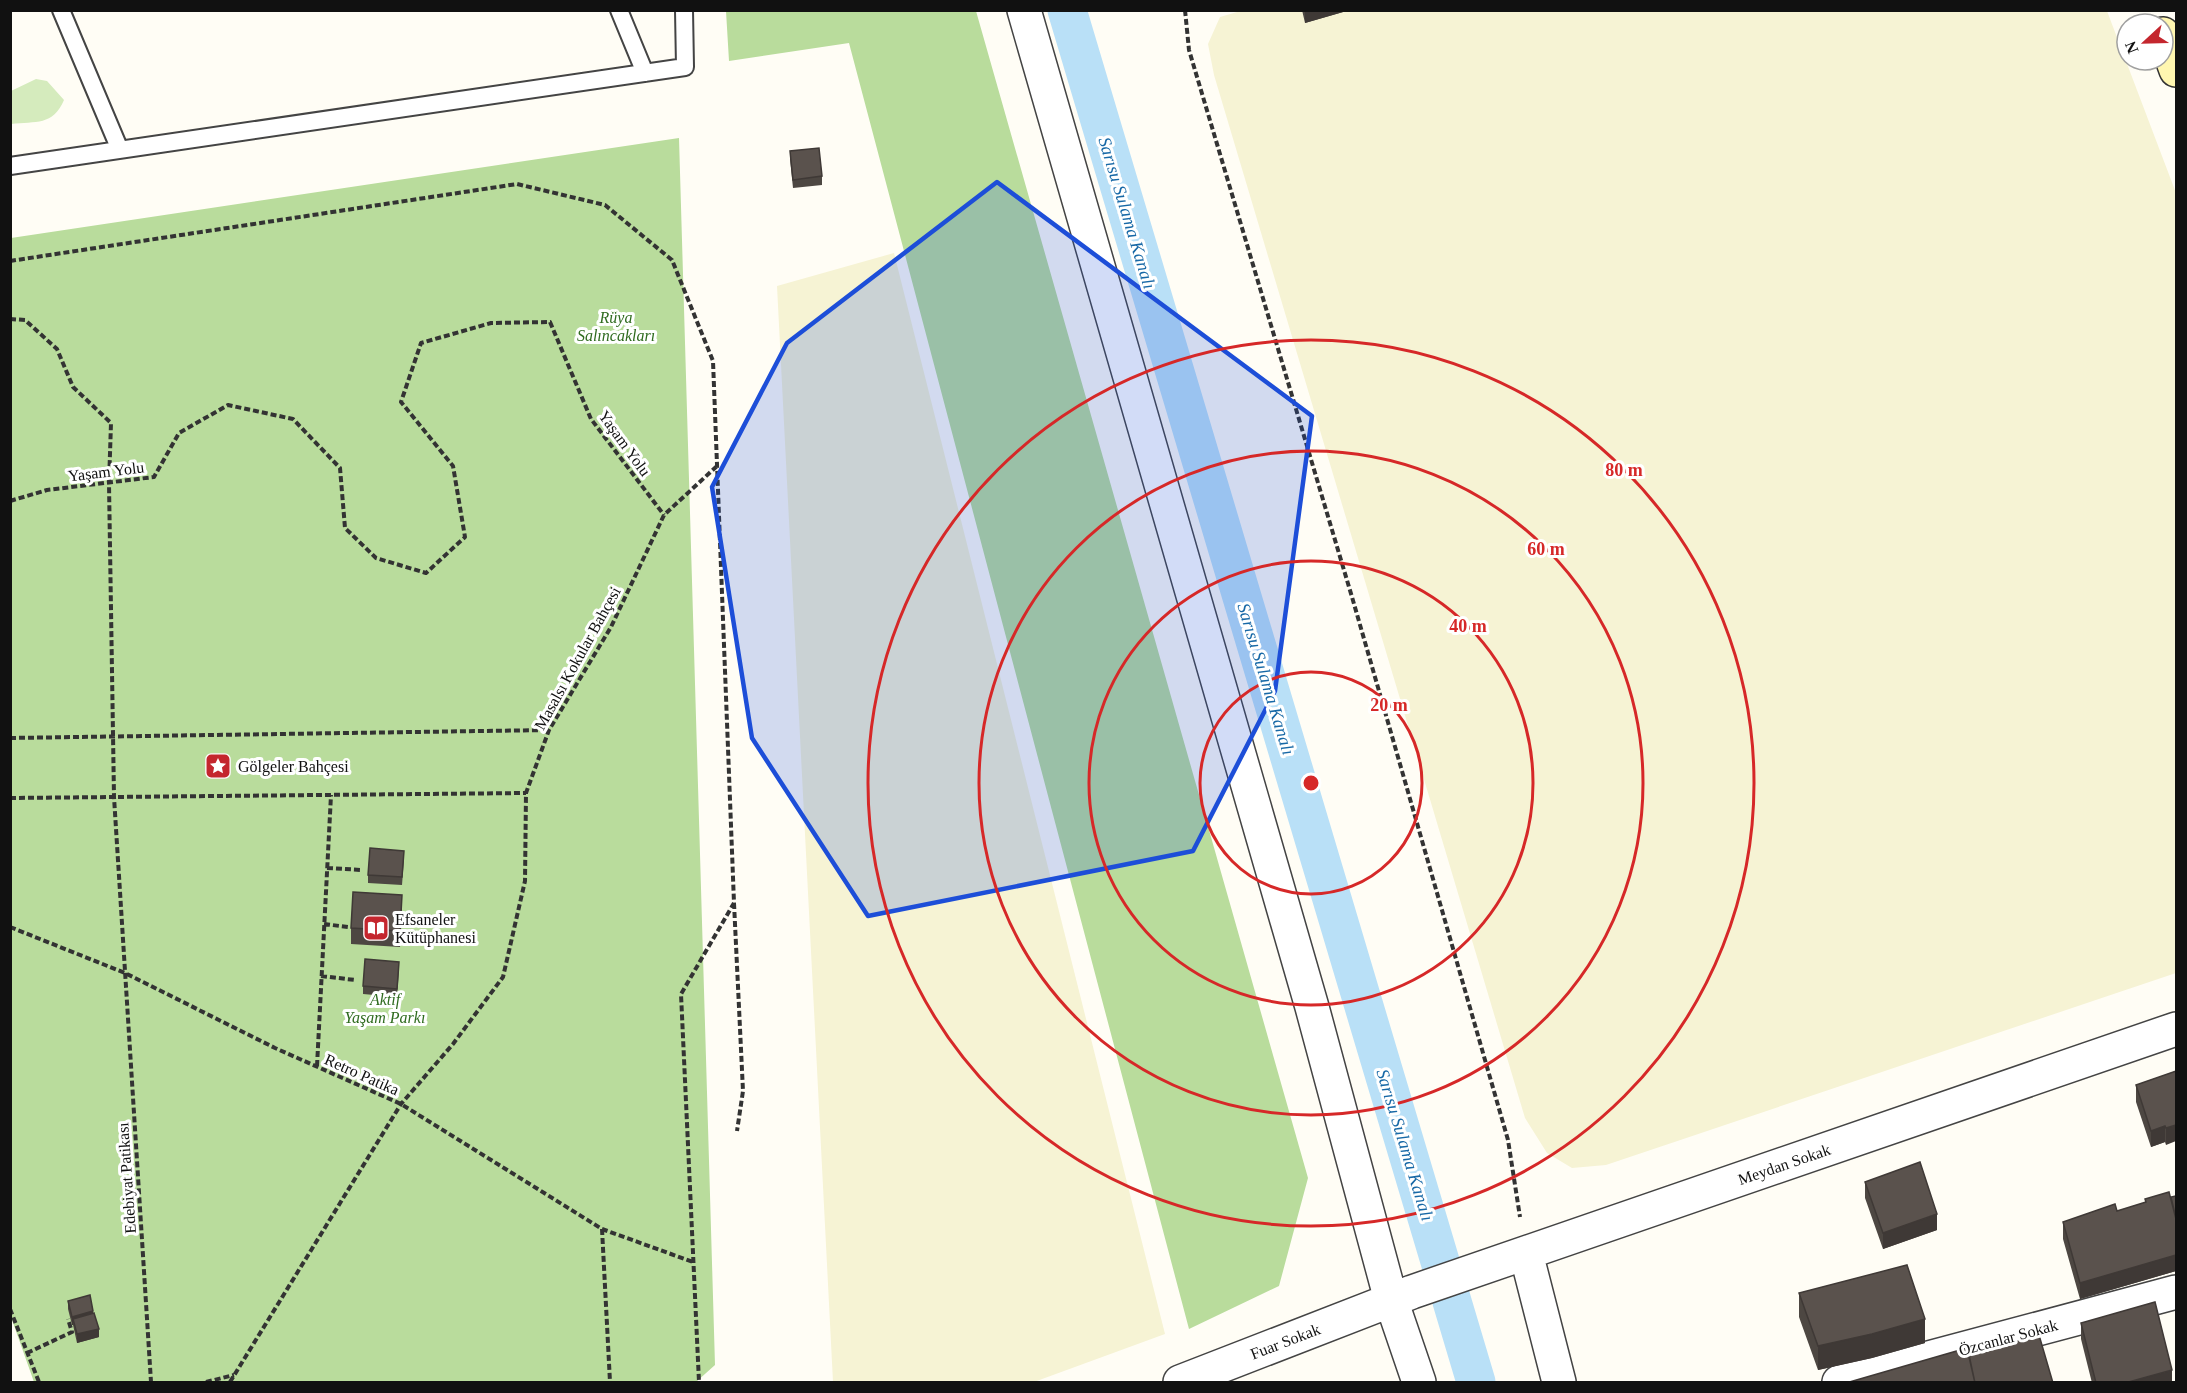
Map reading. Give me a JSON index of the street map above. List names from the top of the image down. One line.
{"streets":{"street":["Meydan Sokak","Özcanlar Sokak","Fuar Sokak"],"path":["Yaşam Yolu","Masalsı Kokular Bahçesi","Retro Patika","Edebiyat Patikası"]},"crossings":[["Yaşam Yolu","Masalsı Kokular Bahçesi"],["Yaşam Yolu","Edebiyat Patikası"],["Masalsı Kokular Bahçesi","Retro Patika"],["Retro Patika","Edebiyat Patikası"],["Meydan Sokak","Fuar Sokak"]],"water":["Sarısu Sulama Kanalı"],"parks":["Rüya Salıncakları","Aktif Yaşam Parkı"],"places":{"place":["Gölgeler Bahçesi"],"library":["Efsaneler Kütüphanesi"]},"north":"left","rings":["80 m","60 m","40 m","20 m"]}
